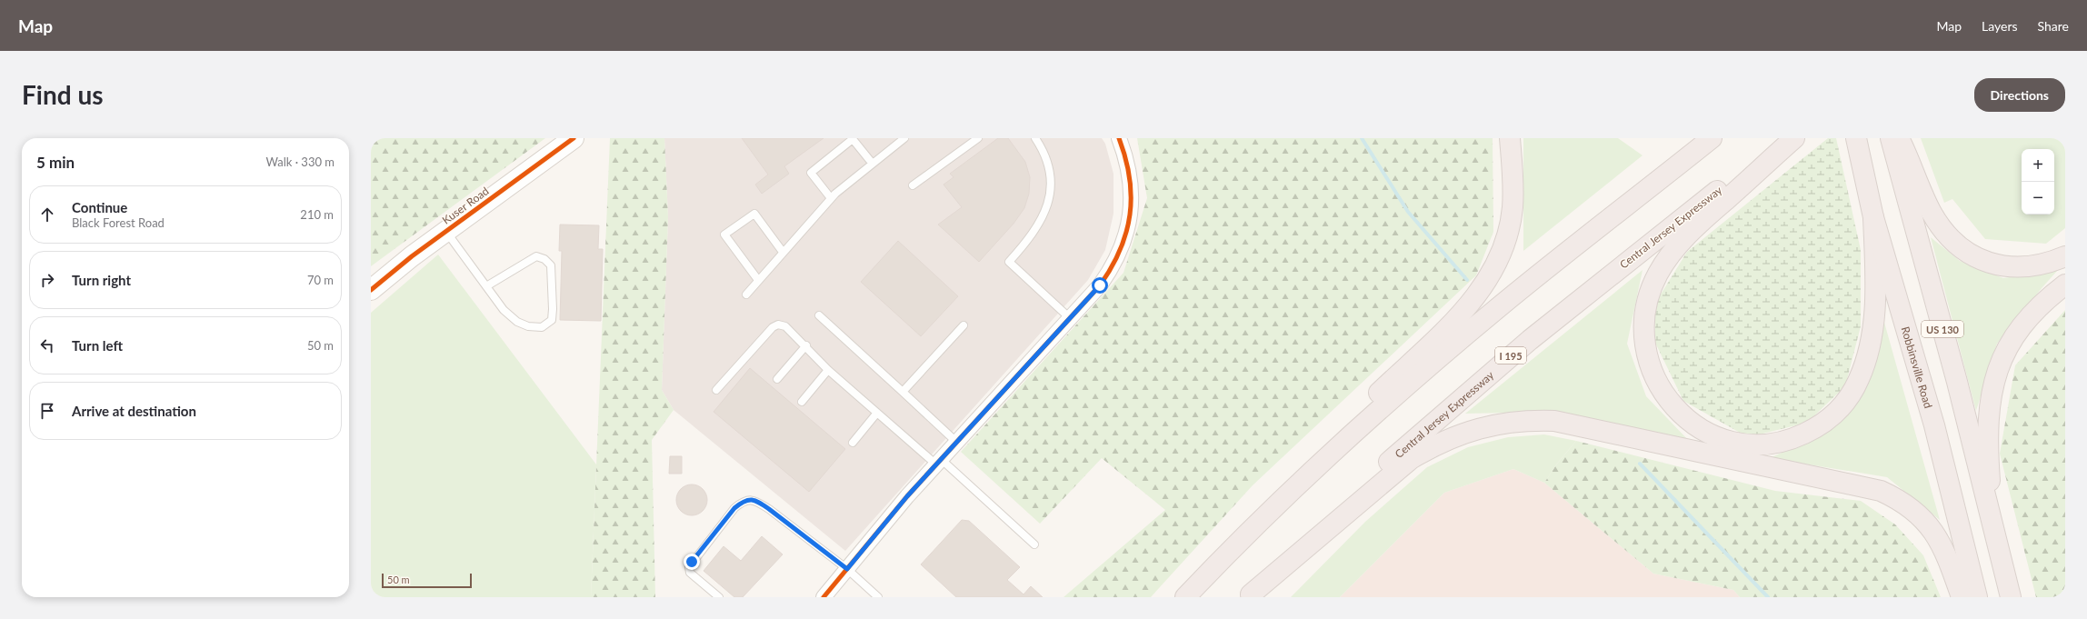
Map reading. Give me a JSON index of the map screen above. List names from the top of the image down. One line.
{"streets":{"highway":["Central Jersey Expressway","US 130","I 195","Robbinsville Road"],"street":["Kuser Road"]},"scale_bar":"50 m","page":{"header":"Map","nav":["Map","Layers","Share"],"buttons":"Directions","title":"Find us","heading":["5 min","Walk · 330 m"],"map_buttons":["+","−"],"list":[["Continue","Black Forest Road","210 m"],["Turn right","70 m"],["Turn left","50 m"],"Arrive at destination"],"scale":"50 m"}}
